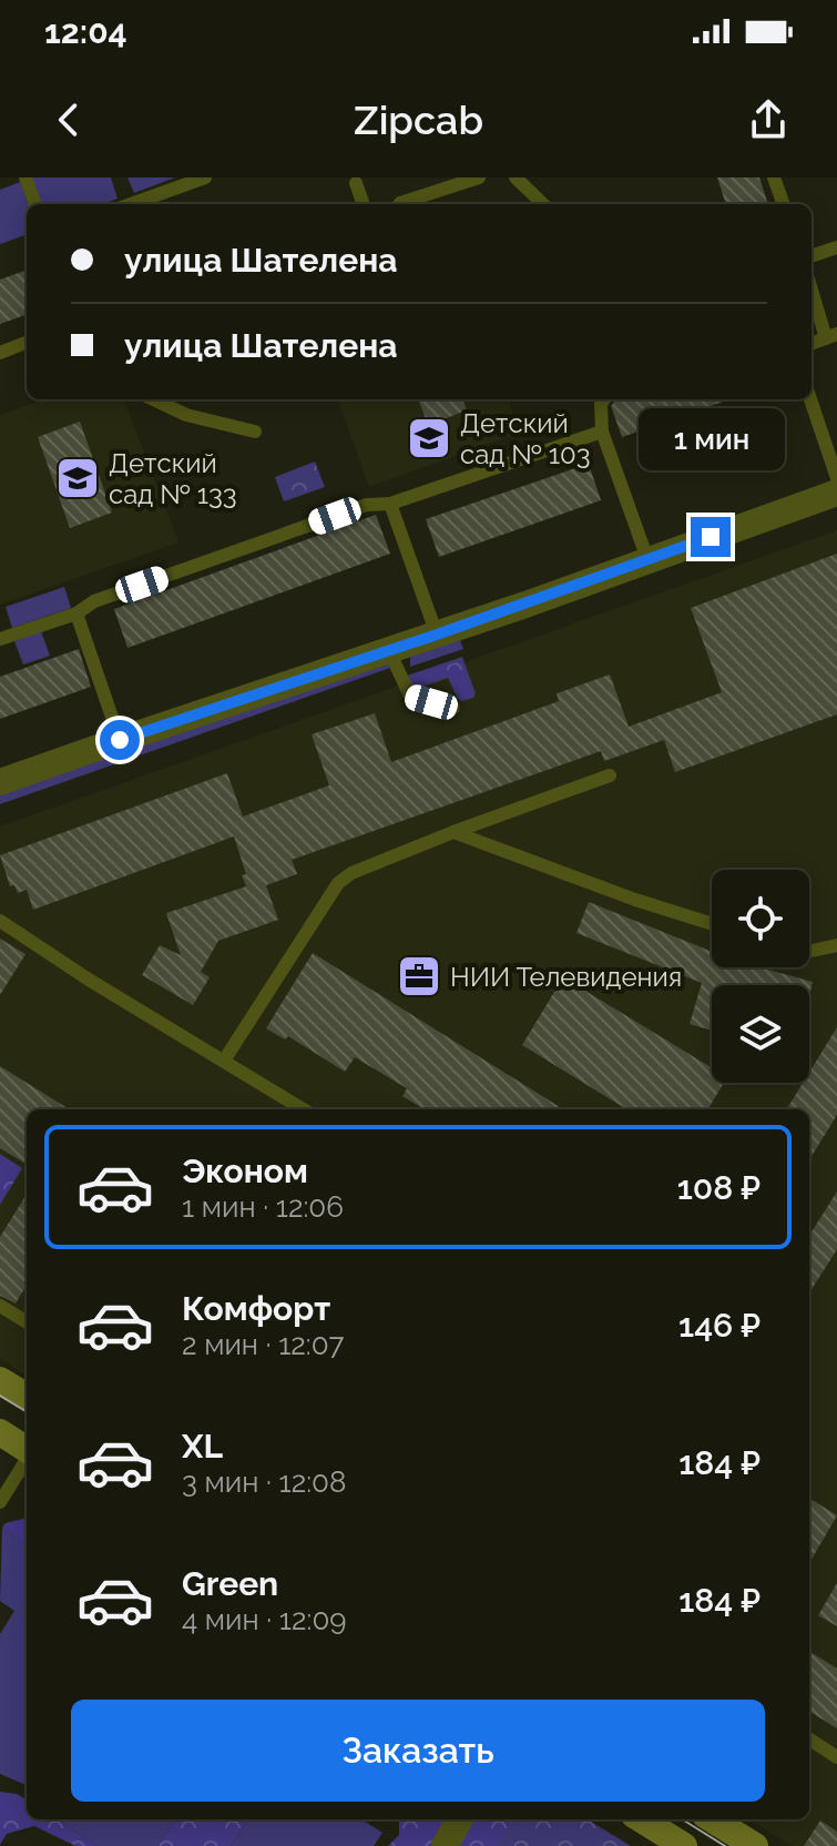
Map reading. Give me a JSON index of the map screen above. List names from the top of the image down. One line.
{"places":{"school or university":["Детский сад № 103","Детский сад № 133"],"office":["НИИ Телевидения"]},"page":{"status":"12:04","header":"Zipcab","banner":["улица Шателена","улица Шателена"],"bubble":"1 мин","list":[{"name":"Эконом","note":"1 мин · 12:06","value":"108 ₽"},{"name":"Комфорт","note":"2 мин · 12:07","value":"146 ₽"},{"name":"XL","note":"3 мин · 12:08","value":"184 ₽"},{"name":"Green","note":"4 мин · 12:09","value":"184 ₽"}],"buttons":"Заказать"}}
